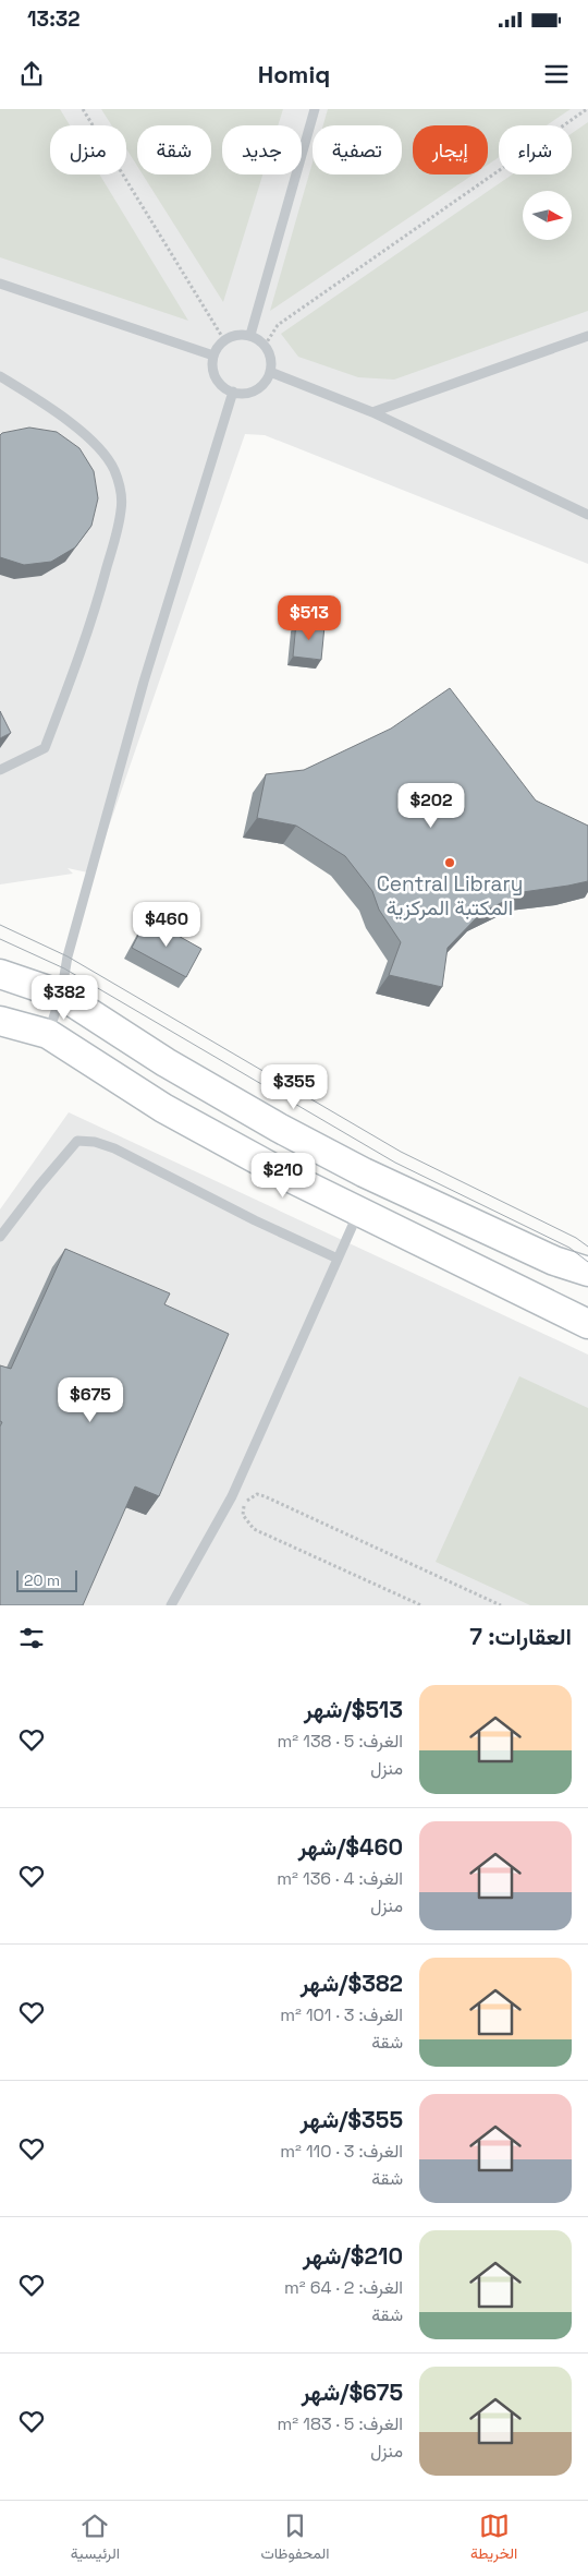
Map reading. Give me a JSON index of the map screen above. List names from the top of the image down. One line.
{"places":["Central Library المكتبة المركزية"],"scale_bar":"20 m","north":"right","page":{"status":"13:32","header":"Homiq","chip":["شراء","إيجار","تصفية","جديد","شقة","منزل"],"price":["$513","$202","$460","$382","$355","$210","$675"],"scale":"20 m","heading":"العقارات: 7","list":[{"name":"$513/شهر","note":"الغرف: 5 · 138 m² · منزل"},{"name":"$460/شهر","note":"الغرف: 4 · 136 m² · منزل"},{"name":"$382/شهر","note":"الغرف: 3 · 101 m² · شقة"},{"name":"$355/شهر","note":"الغرف: 3 · 110 m² · شقة"},{"name":"$210/شهر","note":"الغرف: 2 · 64 m² · شقة"},{"name":"$675/شهر","note":"الغرف: 5 · 183 m² · منزل"}],"tabs":["الخريطة","المحفوظات","الرئيسية"]}}
